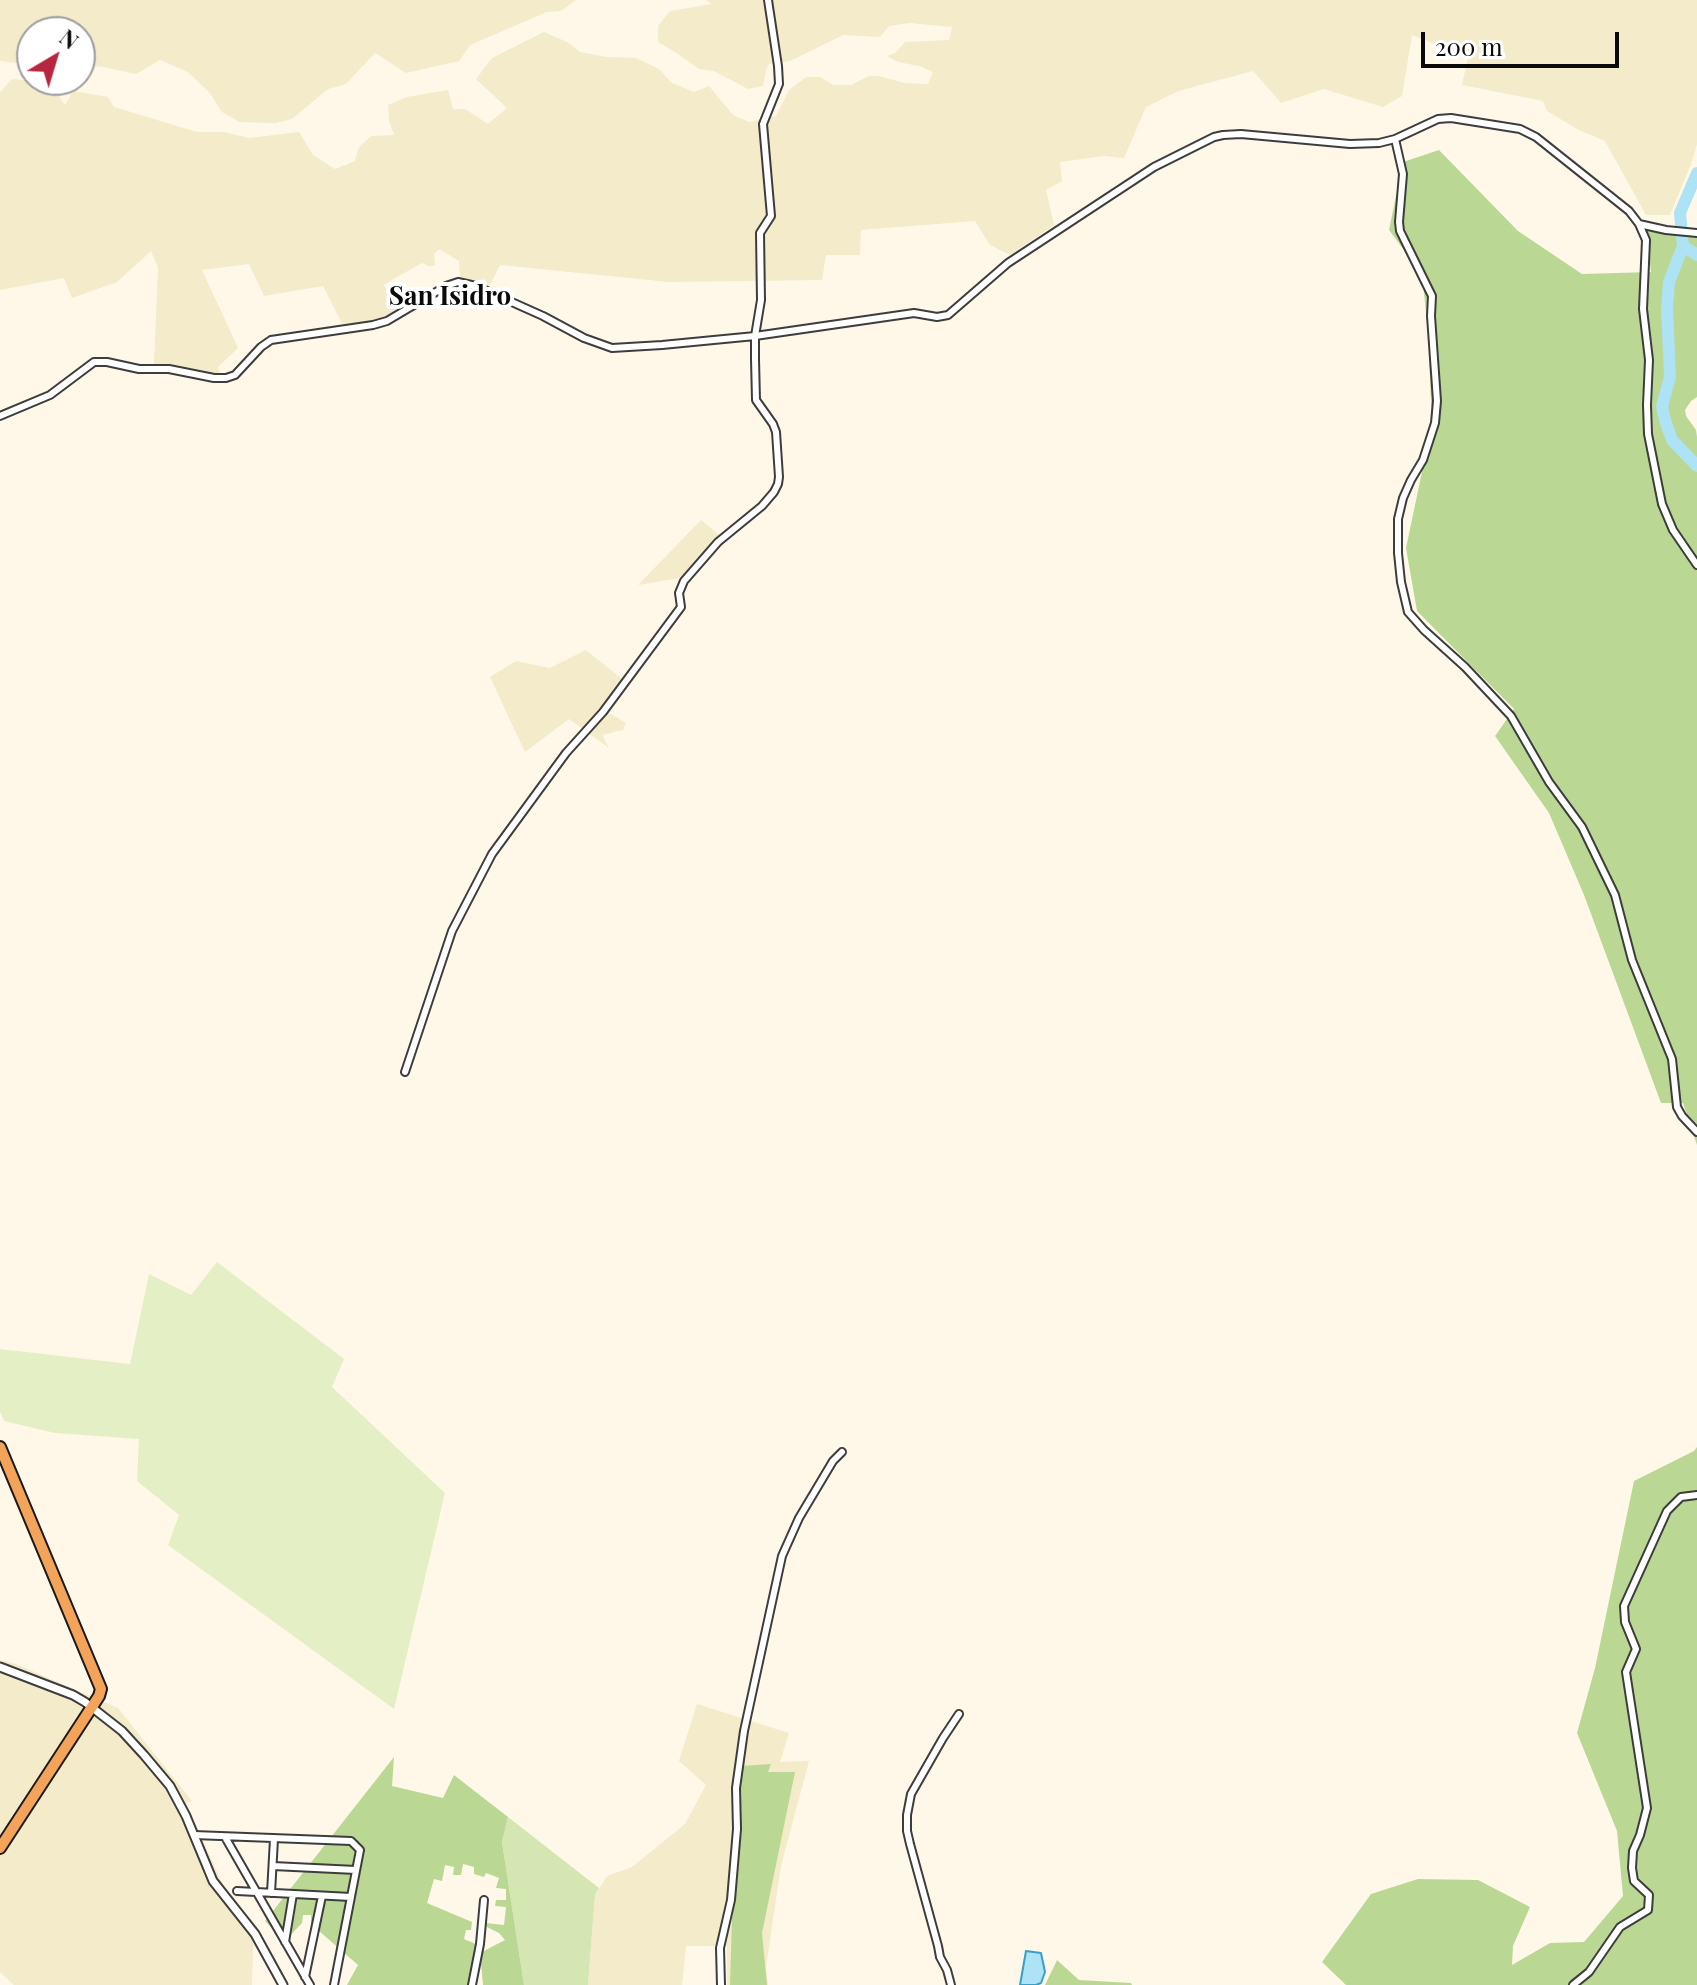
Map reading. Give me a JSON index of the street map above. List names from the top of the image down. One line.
{"districts":["San Isidro"],"scale_bar":"200 m","north":"top right"}
